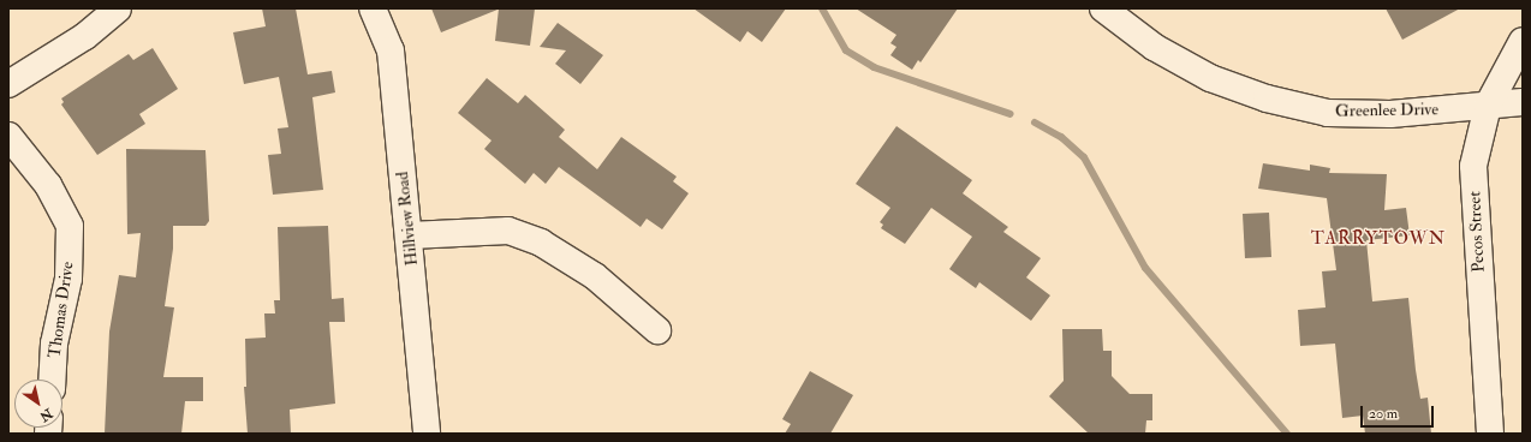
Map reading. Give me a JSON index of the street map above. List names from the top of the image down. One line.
{"streets":{"street":["Greenlee Drive","Hillview Road","Pecos Street","Thomas Drive"]},"crossings":[["Greenlee Drive","Pecos Street"]],"districts":["TARRYTOWN"],"scale_bar":"20 m","north":"bottom right"}
